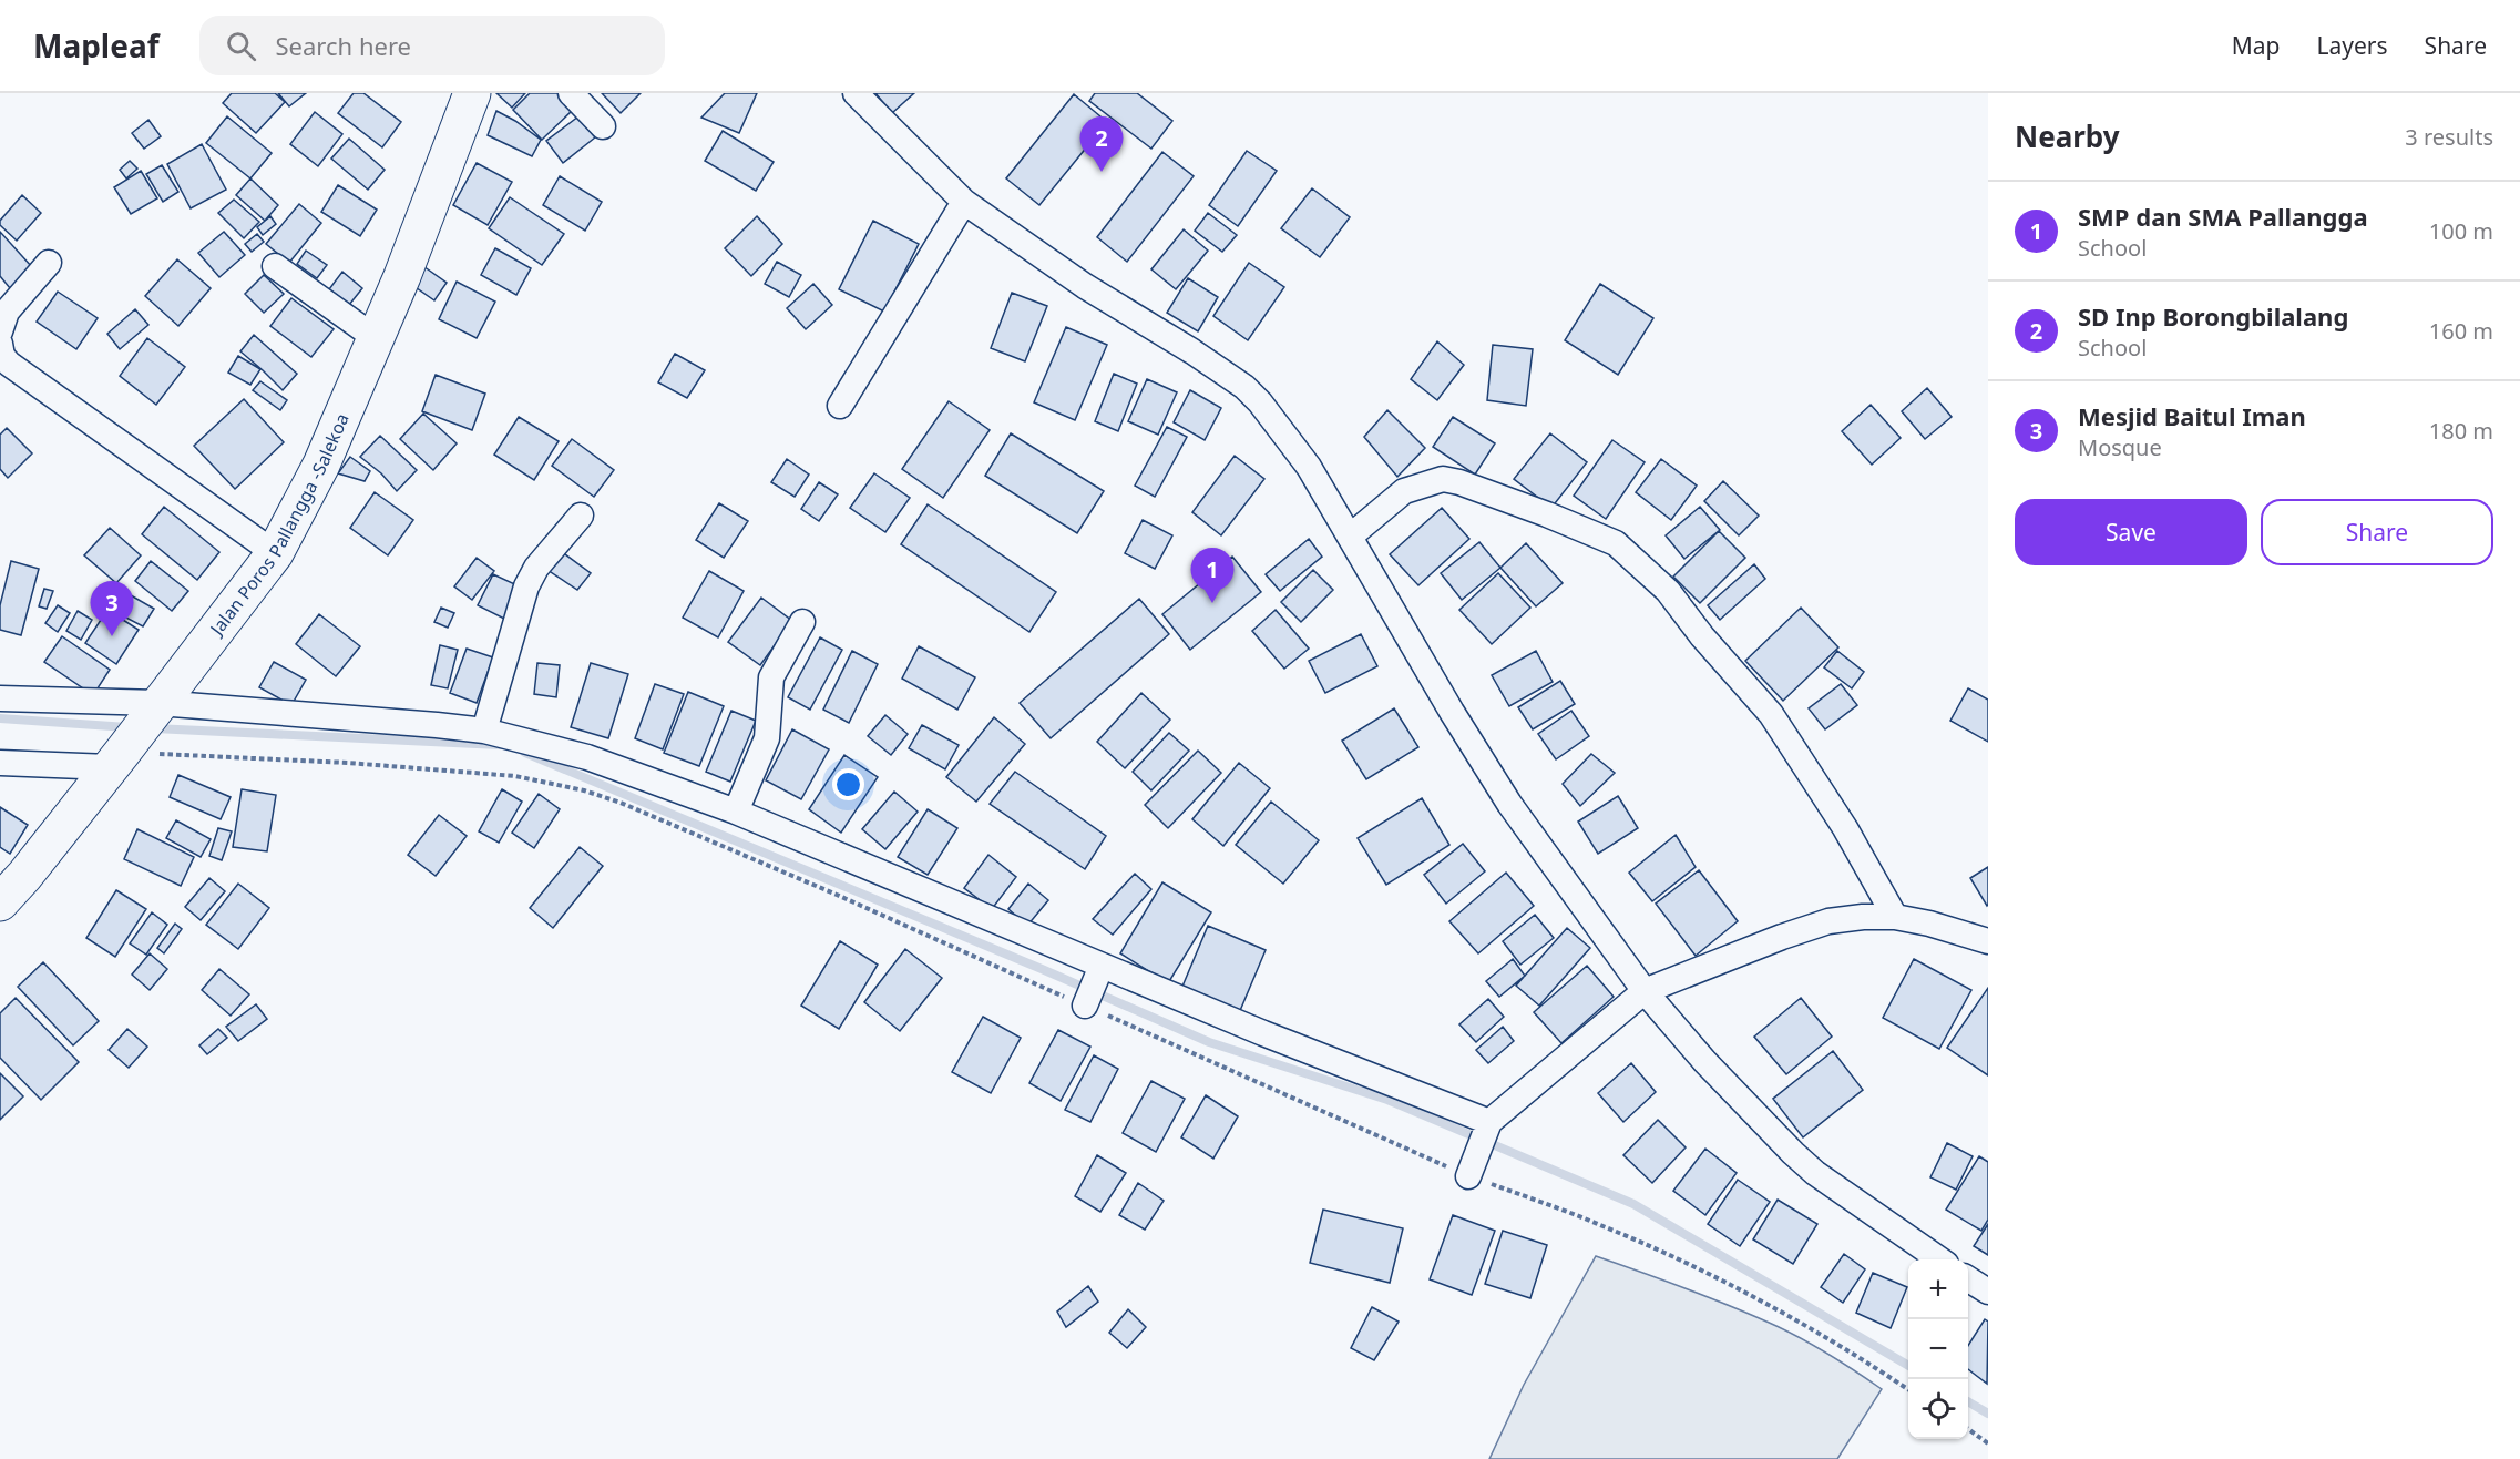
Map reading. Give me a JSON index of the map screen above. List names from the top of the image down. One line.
{"streets":{"main road":["Jalan Poros Pallangga -Salekoa"]},"page":{"header":"Mapleaf","search":"Search here","nav":["Map","Layers","Share"],"heading":["Nearby","3 results"],"pins":["2","1","3"],"list":[{"mark":"1","name":"SMP dan SMA Pallangga","note":"School","value":"100 m"},{"mark":"2","name":"SD Inp Borongbilalang","note":"School","value":"160 m"},{"mark":"3","name":"Mesjid Baitul Iman","note":"Mosque","value":"180 m"}],"buttons":["Save","Share"],"map_buttons":["+","−"]}}
